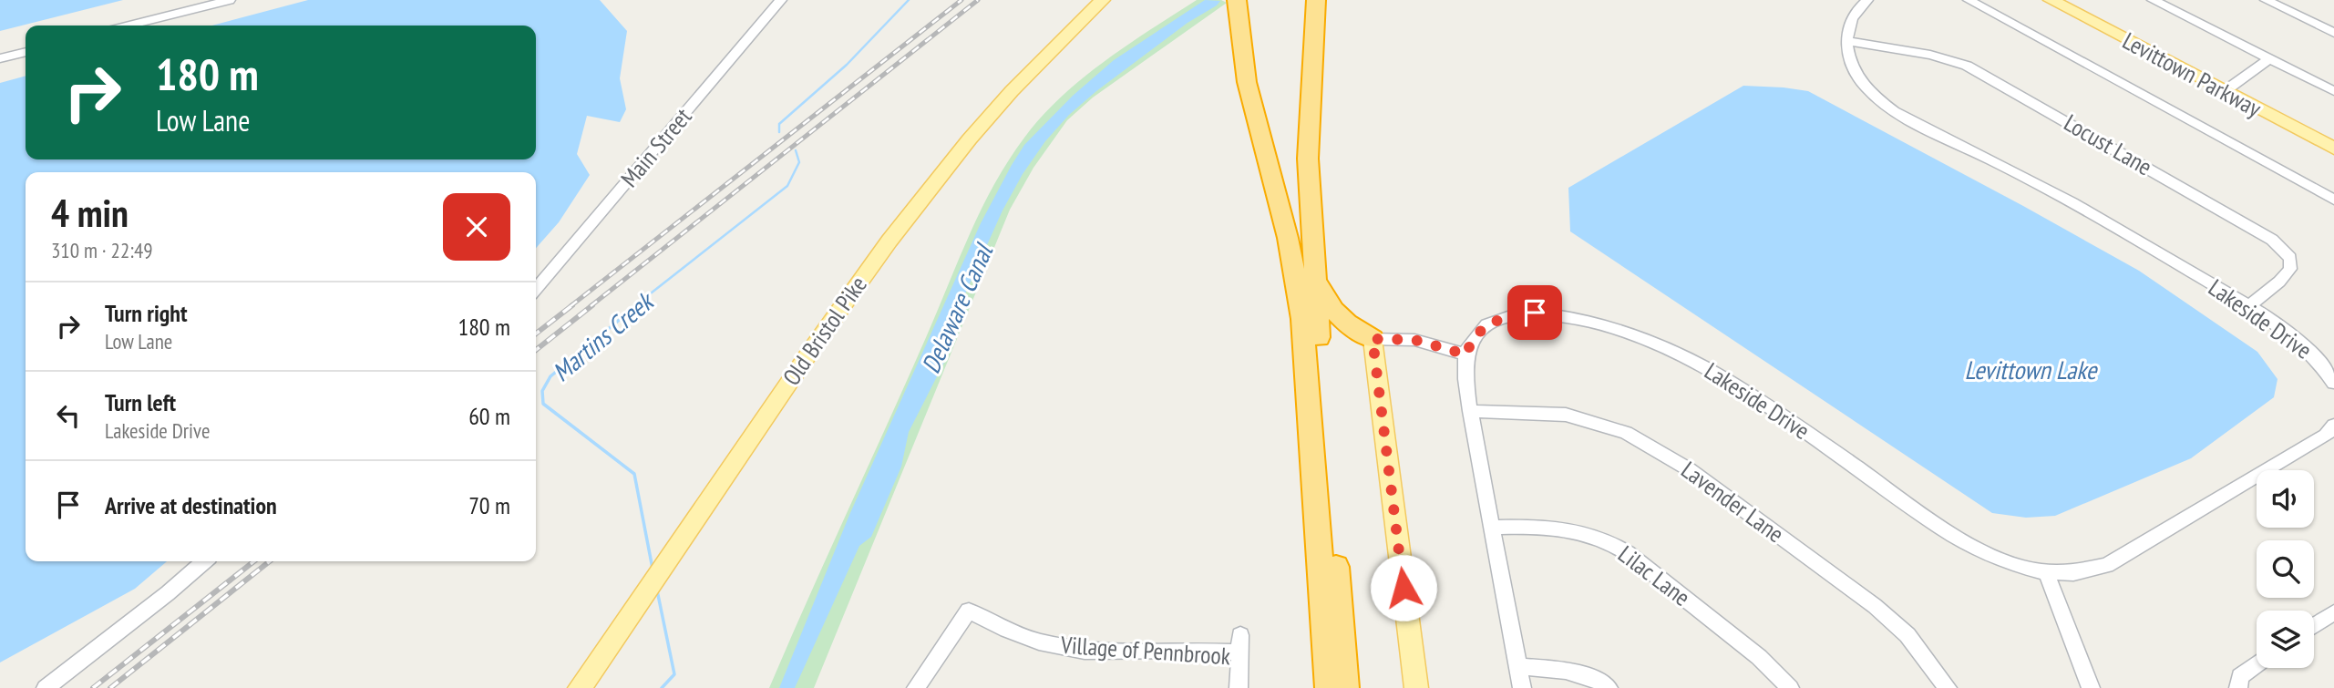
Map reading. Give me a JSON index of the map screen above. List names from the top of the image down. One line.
{"streets":{"main road":["Levittown Parkway","Old Bristol Pike"],"street":["Locust Lane","Main Street","Lakeside Drive","Lavender Lane","Lilac Lane","Village of Pennbrook"]},"crossings":[["Locust Lane","Lakeside Drive"]],"water":["Delaware Canal","Martins Creek","Levittown Lake"],"page":{"turn":["180 m","Low Lane"],"heading":["4 min","310 m · 22:49"],"list":[{"name":"Turn right","note":"Low Lane","value":"180 m"},{"name":"Turn left","note":"Lakeside Drive","value":"60 m"},{"name":"Arrive at destination","value":"70 m"}]}}
